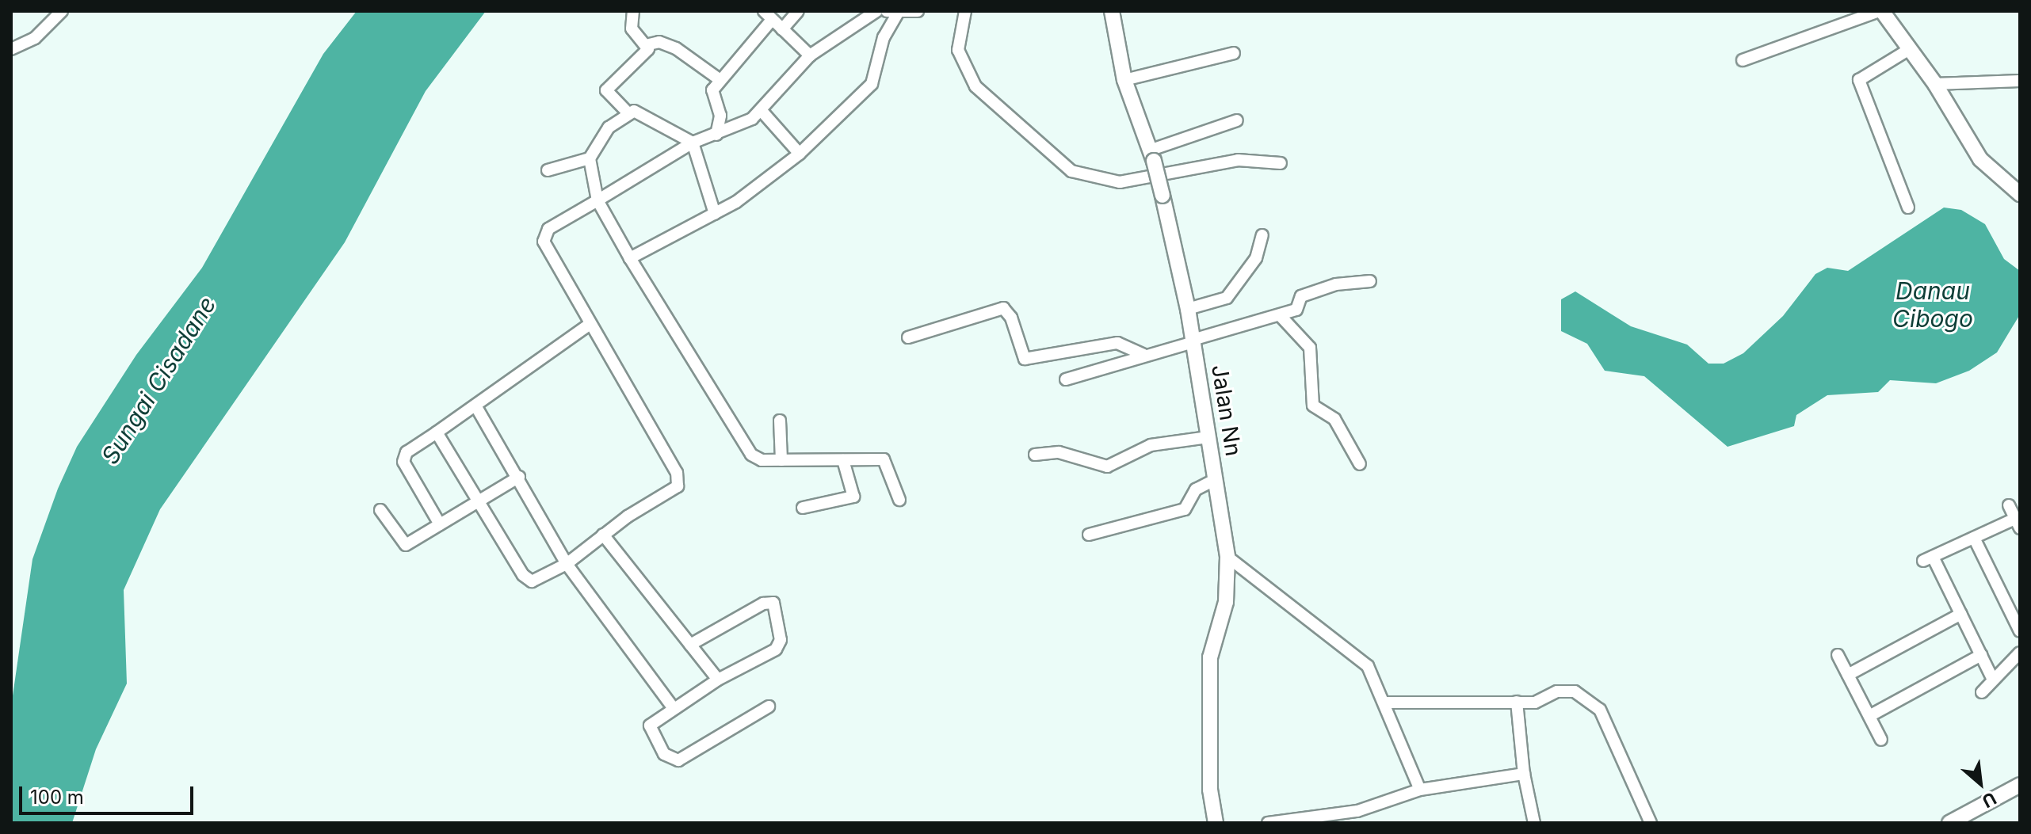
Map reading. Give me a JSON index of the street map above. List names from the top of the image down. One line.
{"streets":{"street":["Jalan Nn"]},"water":["Danau Cibogo","Sungai Cisadane"],"scale_bar":"100 m","north":"bottom right"}
